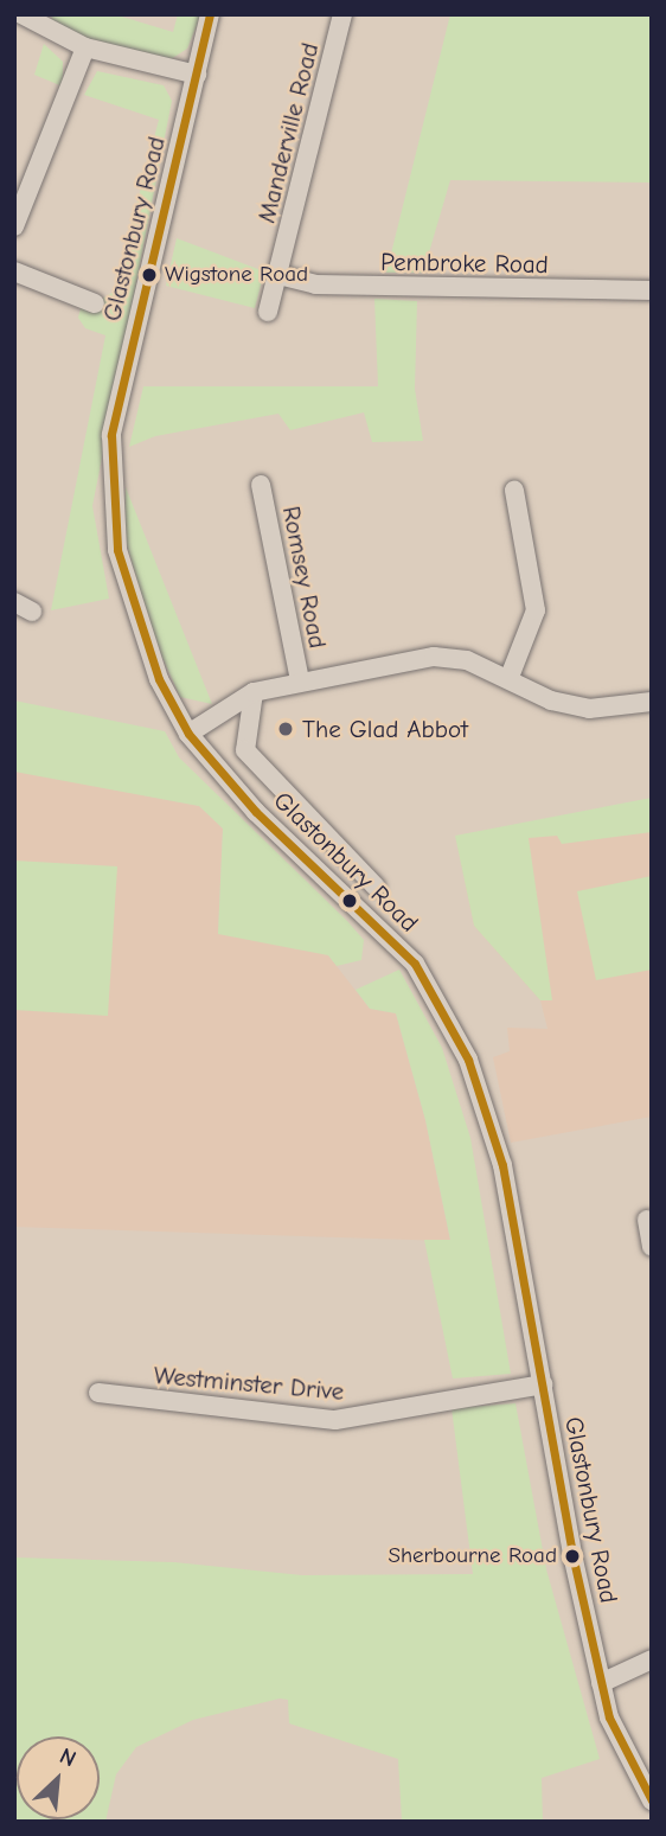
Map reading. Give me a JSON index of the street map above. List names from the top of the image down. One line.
{"streets":{"street":["Manderville Road","Glastonbury Road","Pembroke Road","Romsey Road","Westminster Drive"]},"crossings":[["Manderville Road","Pembroke Road"],["Glastonbury Road","Westminster Drive"]],"places":["Wigstone Road","The Glad Abbot","Sherbourne Road"],"north":"top right"}
